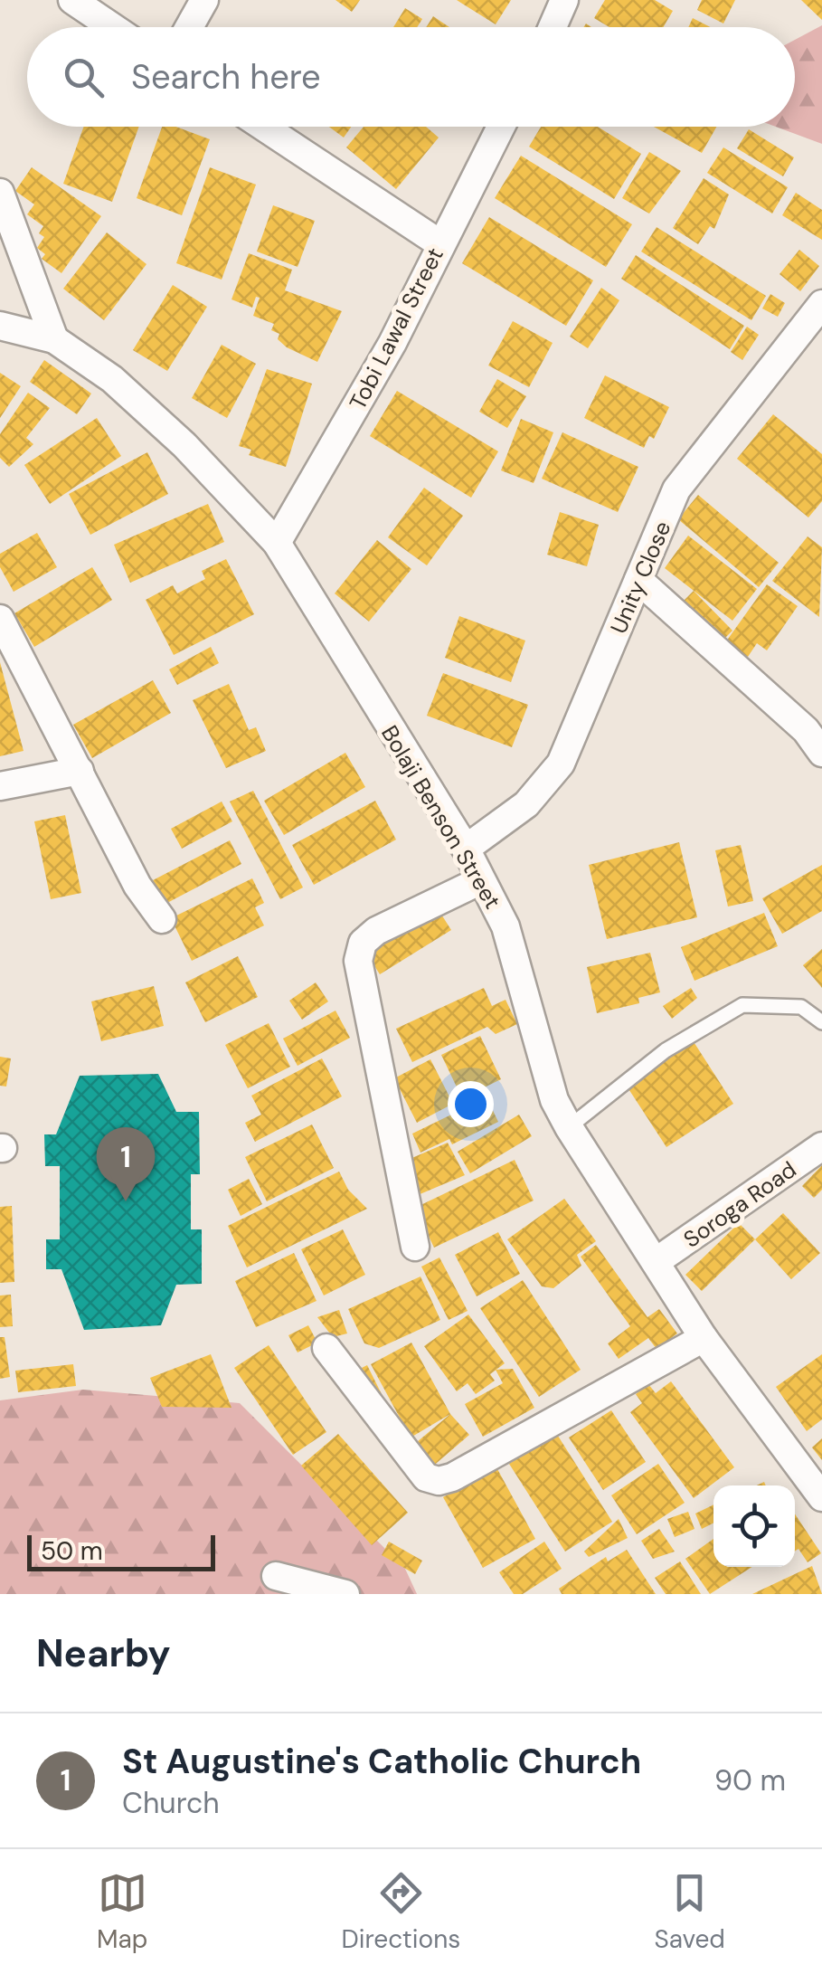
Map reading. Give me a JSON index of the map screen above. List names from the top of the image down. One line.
{"streets":{"street":["Tobi Lawal Street","Unity Close","Bolaji Benson Street","Soroga Road"]},"crossings":[["Tobi Lawal Street","Bolaji Benson Street"],["Unity Close","Bolaji Benson Street"],["Bolaji Benson Street","Soroga Road"]],"scale_bar":"50 m","page":{"search":"Search here","pins":"1","scale":"50 m","heading":"Nearby","list":[{"mark":"1","name":"St Augustine's Catholic Church","note":"Church","value":"90 m"}],"nav":["Map","Directions","Saved"]}}
